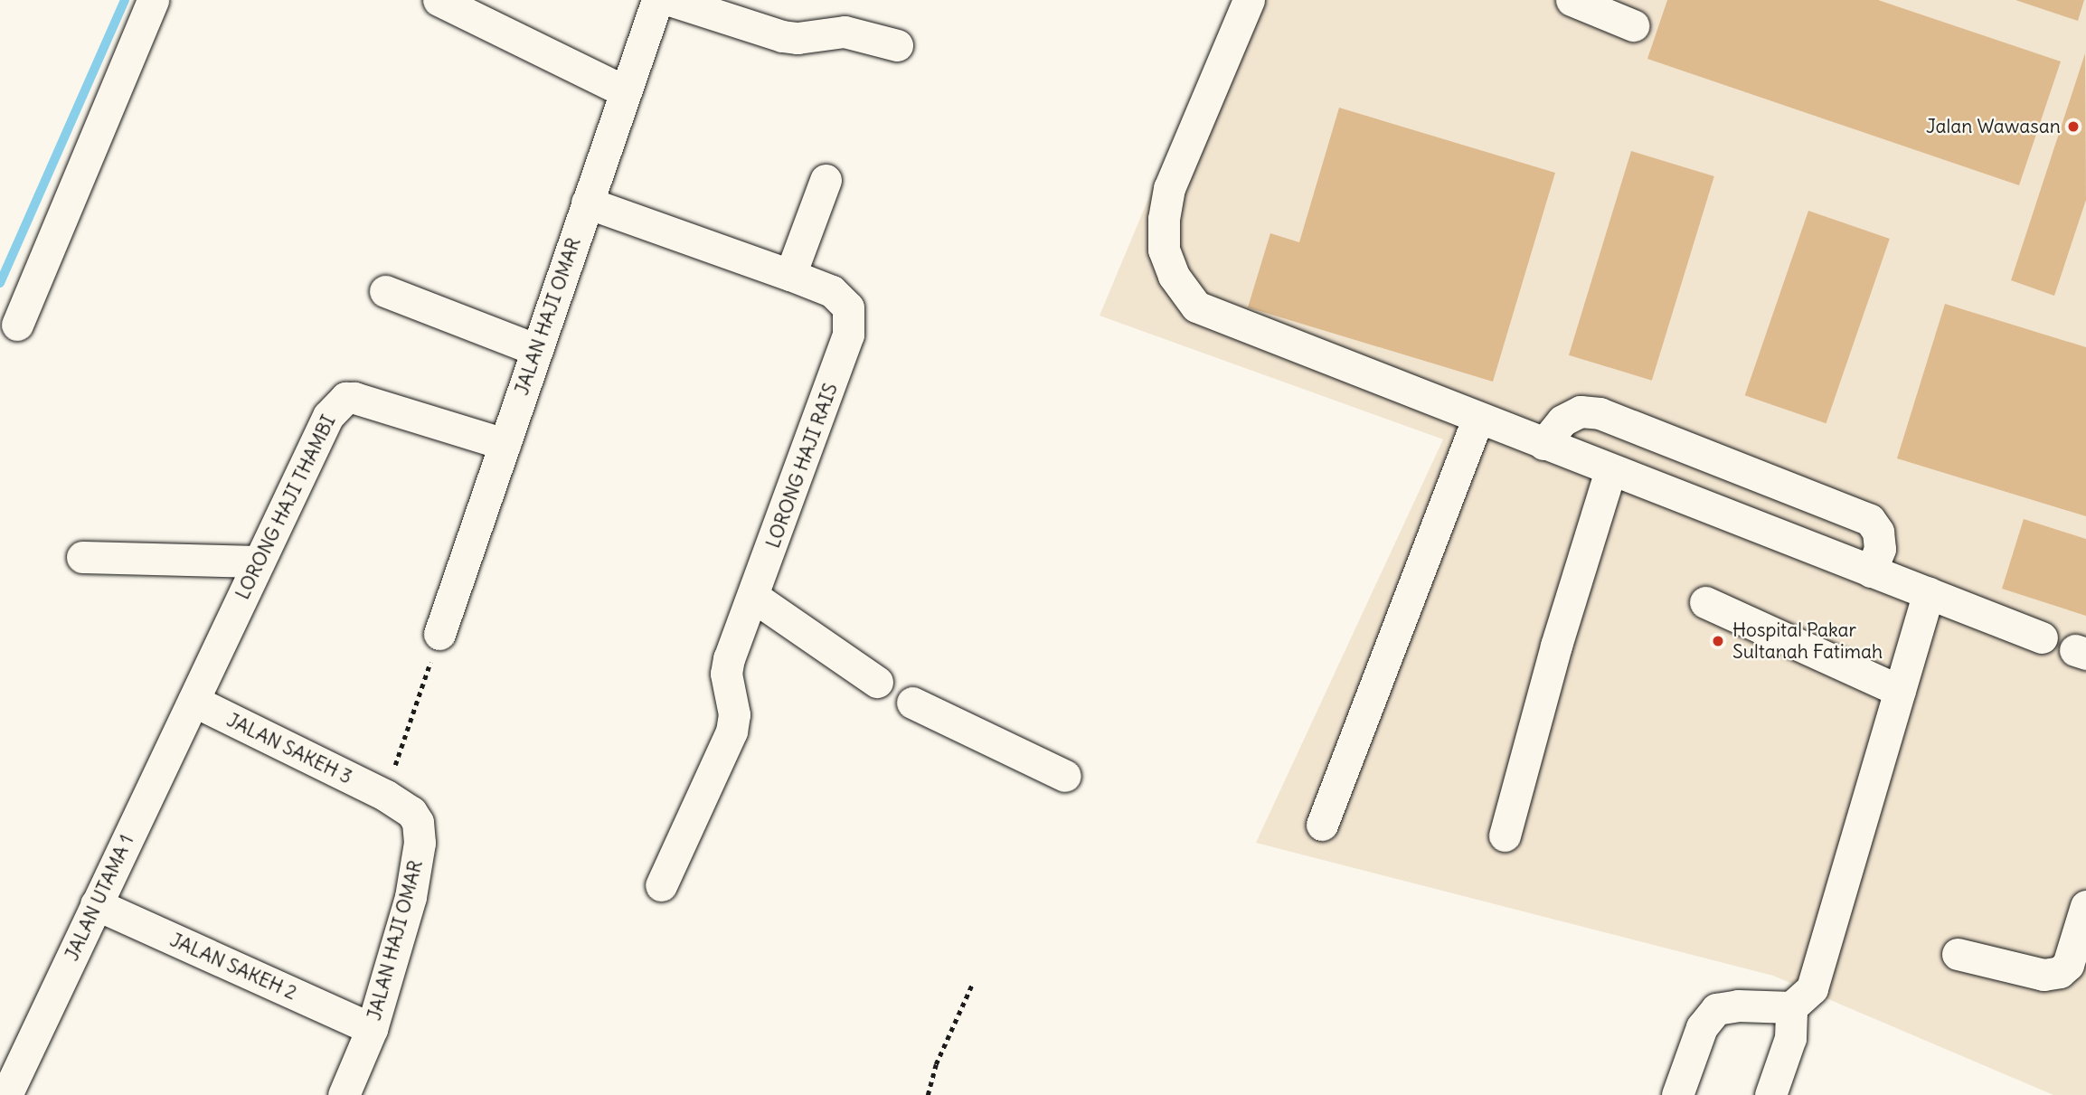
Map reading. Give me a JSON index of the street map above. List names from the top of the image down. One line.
{"streets":{"street":["JALAN HAJI OMAR","LORONG HAJI RAIS","LORONG HAJI THAMBI","JALAN SAKEH 3","JALAN UTAMA 1","JALAN SAKEH 2"]},"crossings":[["JALAN HAJI OMAR","LORONG HAJI RAIS"],["JALAN HAJI OMAR","LORONG HAJI THAMBI"],["JALAN HAJI OMAR","JALAN SAKEH 3"],["JALAN HAJI OMAR","JALAN SAKEH 2"],["LORONG HAJI THAMBI","JALAN SAKEH 3"],["LORONG HAJI THAMBI","JALAN UTAMA 1"],["JALAN SAKEH 3","JALAN UTAMA 1"],["JALAN UTAMA 1","JALAN SAKEH 2"]],"places":["Jalan Wawasan","Hospital Pakar Sultanah Fatimah"]}
